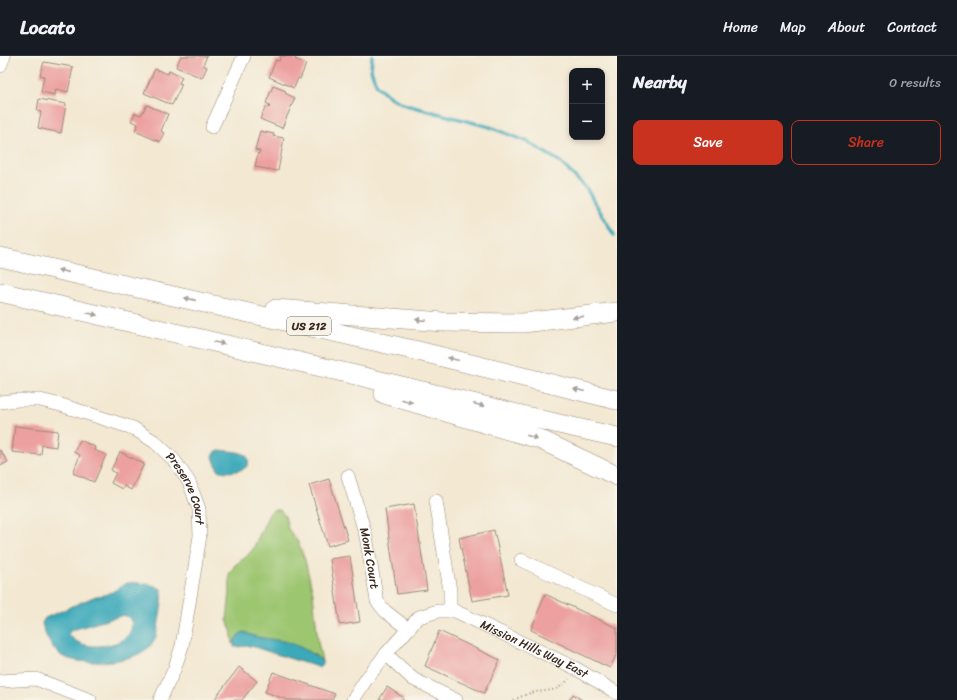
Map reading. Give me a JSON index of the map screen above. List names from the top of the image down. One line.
{"streets":{"highway":["US 212"],"street":["Preserve Court","Monk Court","Mission Hills Way East"]},"crossings":[["Monk Court","Mission Hills Way East"]],"page":{"header":"Locato","nav":["Home","Map","About","Contact"],"heading":["Nearby","0 results"],"map_buttons":["+","−"],"buttons":["Save","Share"]}}
